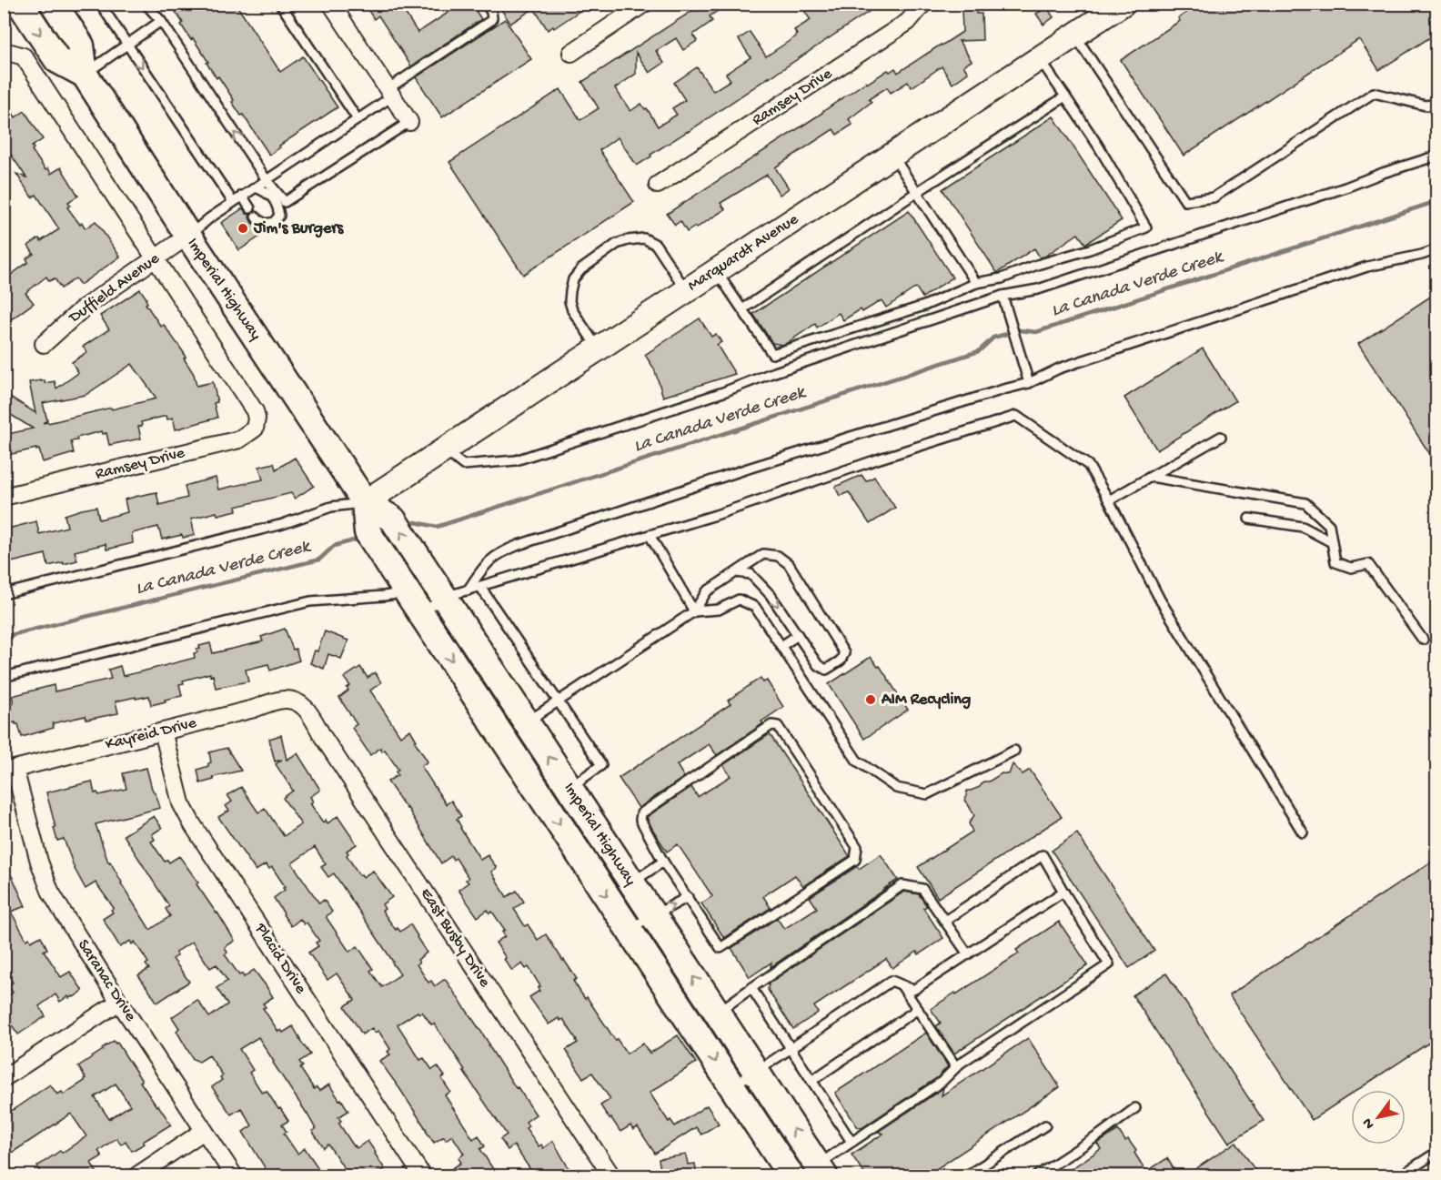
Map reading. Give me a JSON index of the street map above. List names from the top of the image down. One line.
{"streets":{"main road":["Imperial Highway"],"street":["Ramsey Drive","Marquardt Avenue","Duffield Avenue","Kayreid Drive","East Busby Drive","Placid Drive","Saranac Drive"]},"crossings":[["Ramsey Drive","Duffield Avenue"],["Marquardt Avenue","Imperial Highway"],["Duffield Avenue","Imperial Highway"],["Kayreid Drive","East Busby Drive"],["Kayreid Drive","Placid Drive"],["Kayreid Drive","Saranac Drive"]],"water":["La Canada Verde Creek"],"places":["Jim's Burgers","AIM Recycling"],"north":"bottom left"}
